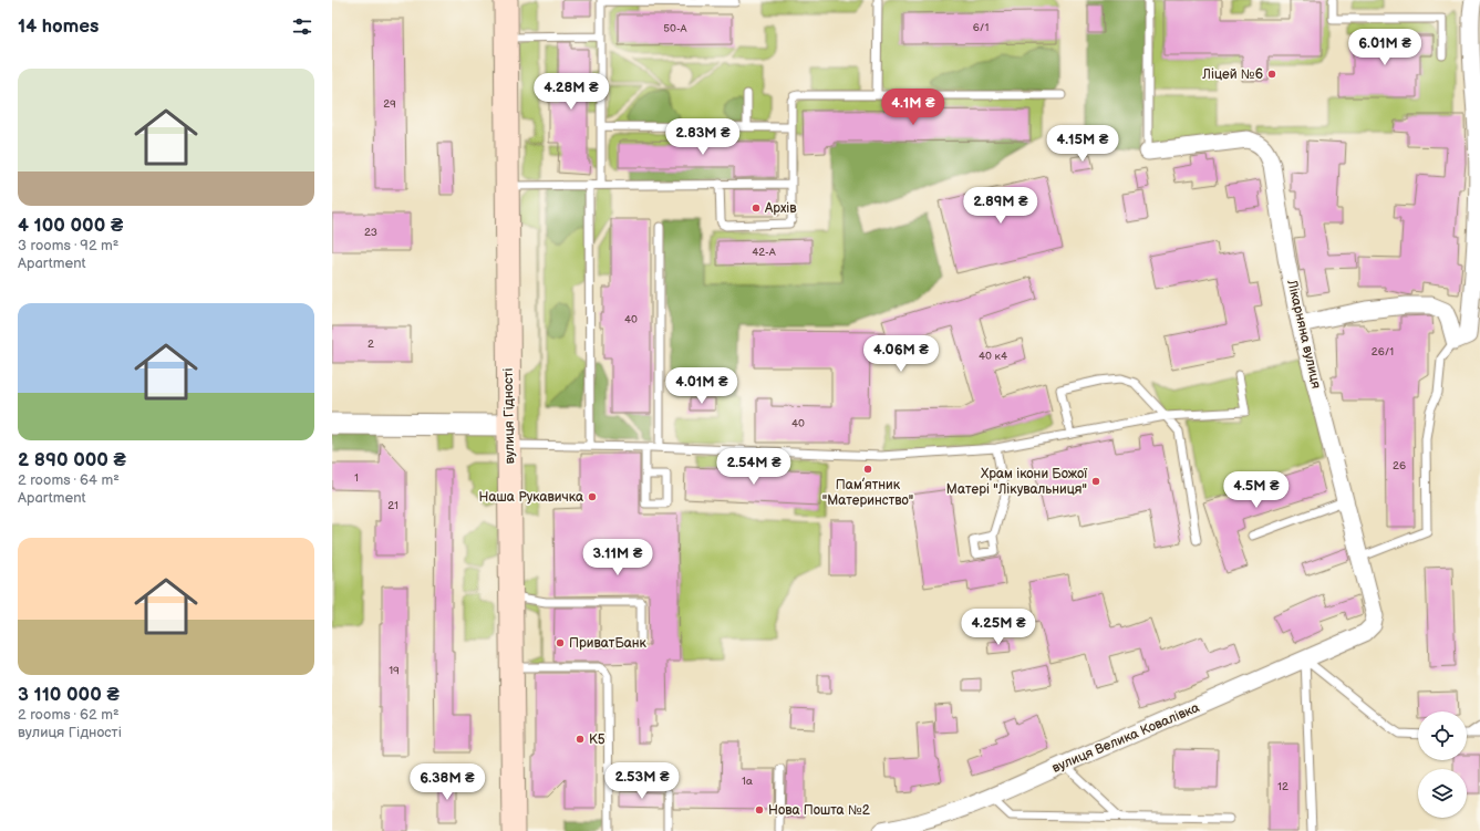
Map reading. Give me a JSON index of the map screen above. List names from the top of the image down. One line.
{"streets":{"main road":["вулиця Гідності"],"street":["Лікарняна вулиця","вулиця Велика Ковалівка"]},"crossings":[["Лікарняна вулиця","вулиця Велика Ковалівка"]],"places":["Ліцей №6","Архів","Пам’ятник \"Материнство\"","Храм ікони Божої Матері \"Лікувальниця\"","Наша Рукавичка","ПриватБанк","К5","Нова Пошта №2"],"house_numbers":["6/1","50-А","29","23","42-А","40","2","26/1","40 к4","40","26","1","21","19","1а","12"],"page":{"heading":"14 homes","price":["6.01M ₴","4.28M ₴","4.1M ₴","2.83M ₴","4.15M ₴","2.89M ₴","4.06M ₴","4.01M ₴","2.54M ₴","4.5M ₴","3.11M ₴","4.25M ₴","2.53M ₴","6.38M ₴"],"list":[{"name":"4 100 000 ₴","note":"3 rooms · 92 m² · Apartment"},{"name":"2 890 000 ₴","note":"2 rooms · 64 m² · Apartment"},{"name":"3 110 000 ₴","note":"2 rooms · 62 m² · вулиця Гідності"}]}}
